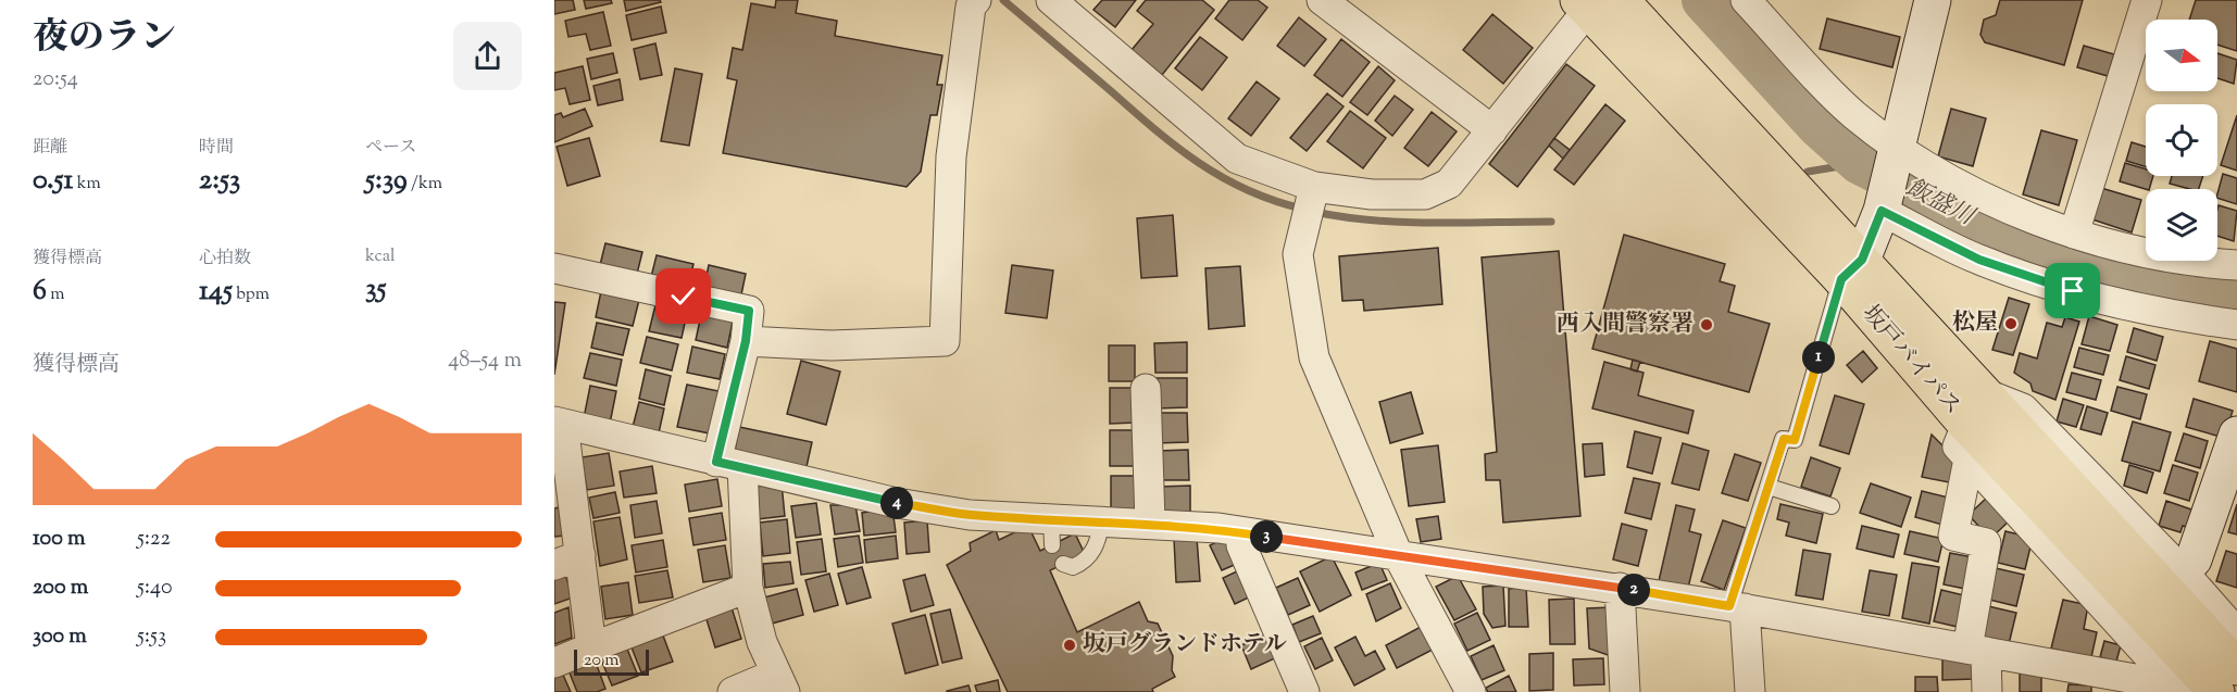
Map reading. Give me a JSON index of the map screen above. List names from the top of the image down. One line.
{"streets":{"highway":["坂戸バイパス"]},"water":["飯盛川"],"places":["松屋","西入間警察署","坂戸グランドホテル"],"scale_bar":"20 m","north":"right","page":{"heading":["夜のラン","20:54"],"stats":[["距離","0.51 km"],["時間","2:53"],["ペース","5:39 /km"],["獲得標高","6 m"],["心拍数","145 bpm"],["kcal","35"]],"chart":["獲得標高","48–54 m"],"pins":["1","4","3","2"],"list":[{"name":"100 m","note":"5:22"},{"name":"200 m","note":"5:40"},{"name":"300 m","note":"5:53"}],"scale":"20 m"}}
